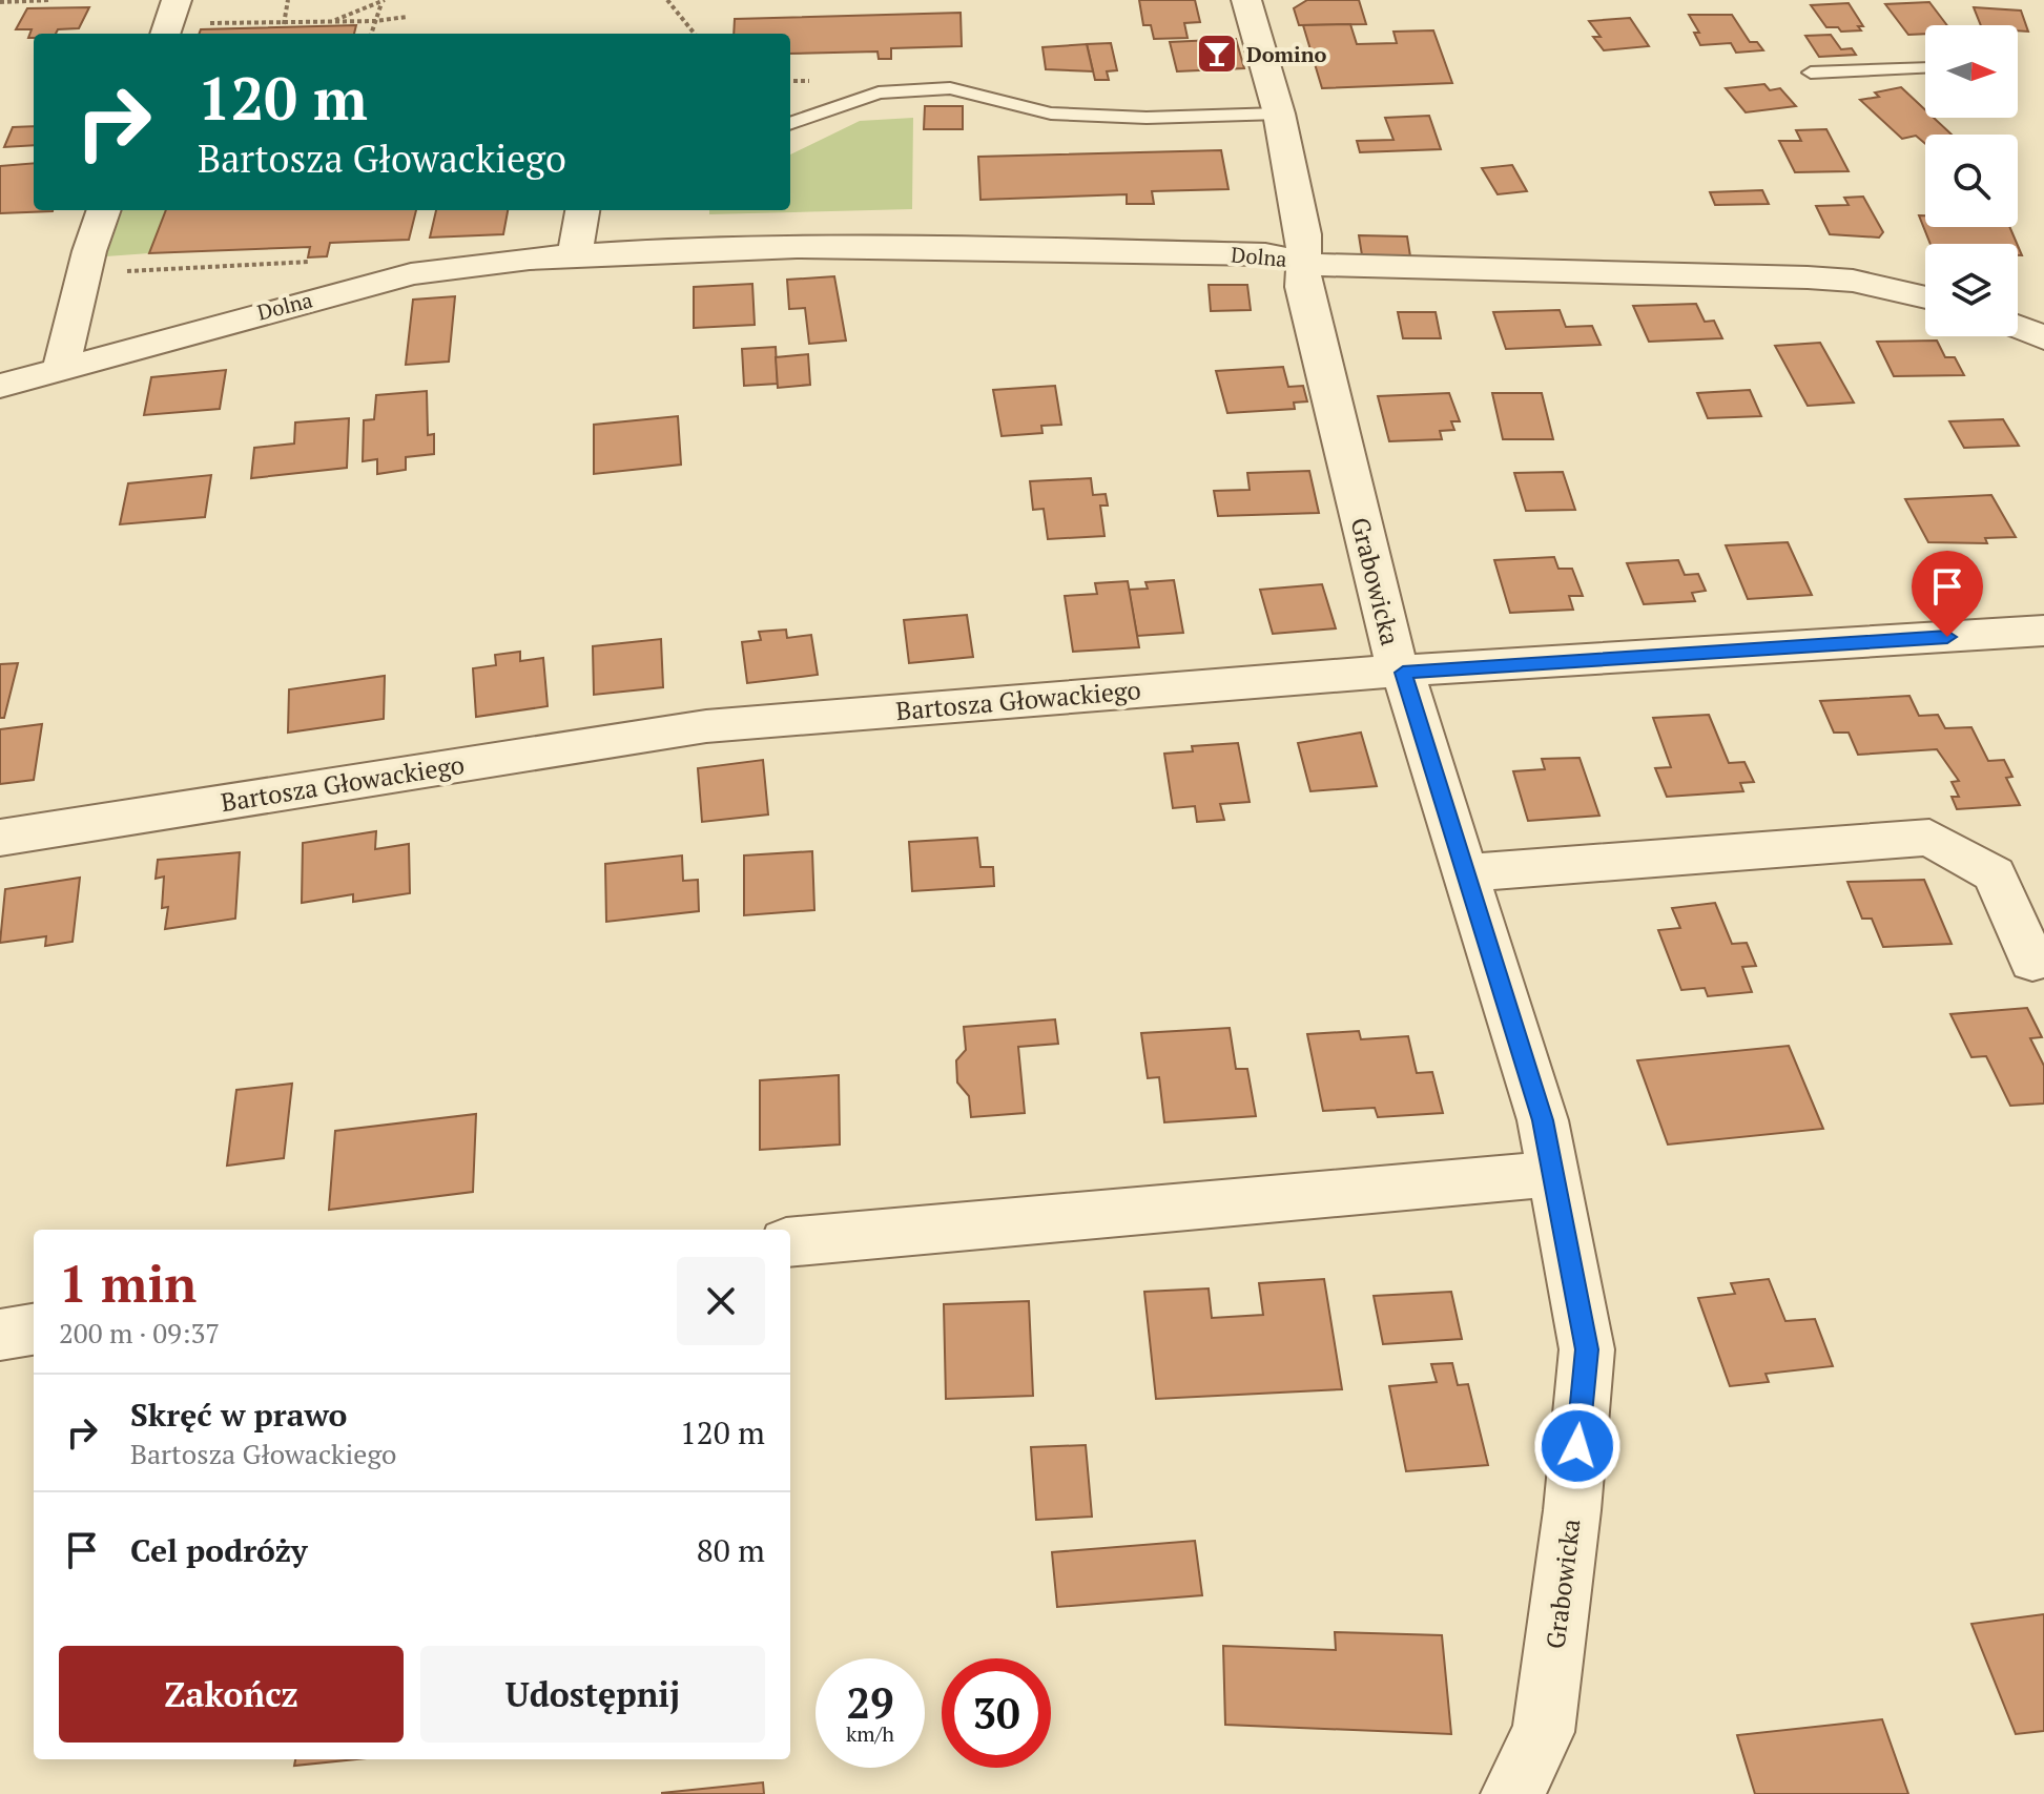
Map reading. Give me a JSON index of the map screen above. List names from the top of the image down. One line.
{"streets":{"street":["Dolna","Grabowicka","Bartosza Głowackiego"]},"crossings":[["Dolna","Grabowicka"],["Grabowicka","Bartosza Głowackiego"]],"places":{"bar":["Domino"]},"north":"right","page":{"turn":["120 m","Bartosza Głowackiego"],"heading":["1 min","200 m · 09:37"],"list":[{"name":"Skręć w prawo","note":"Bartosza Głowackiego","value":"120 m"},{"name":"Cel podróży","value":"80 m"}],"buttons":["Zakończ","Udostępnij"],"speed":"29 km/h","limit":"30"}}
